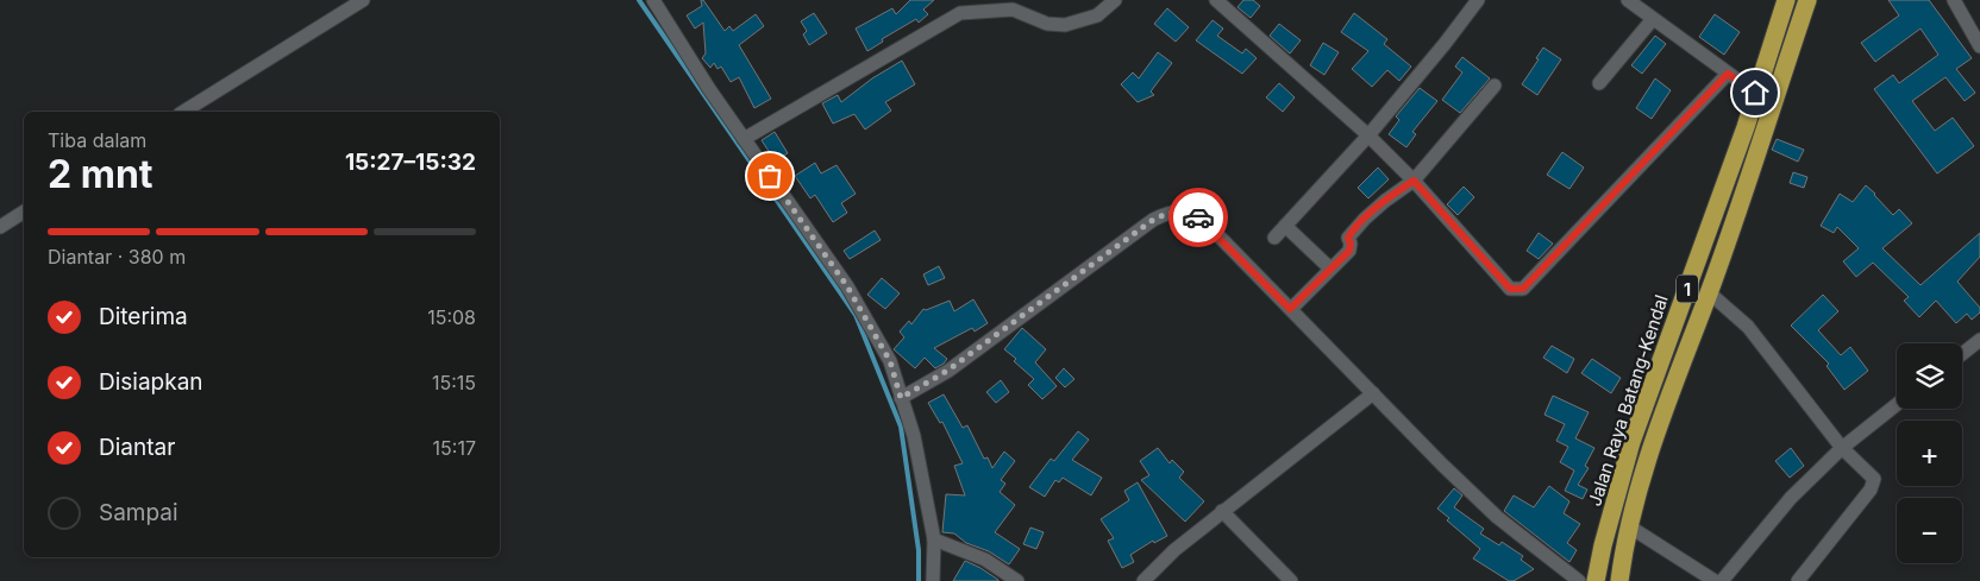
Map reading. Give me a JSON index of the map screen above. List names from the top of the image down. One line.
{"streets":{"highway":["1","Jalan Raya Batang-Kendal"]},"page":{"heading":["2 mnt","Tiba dalam","15:27–15:32"],"bar":"Diantar · 380 m","list":[["Diterima","15:08"],["Disiapkan","15:15"],["Diantar","15:17"],"Sampai"],"map_buttons":["+","−"]}}
